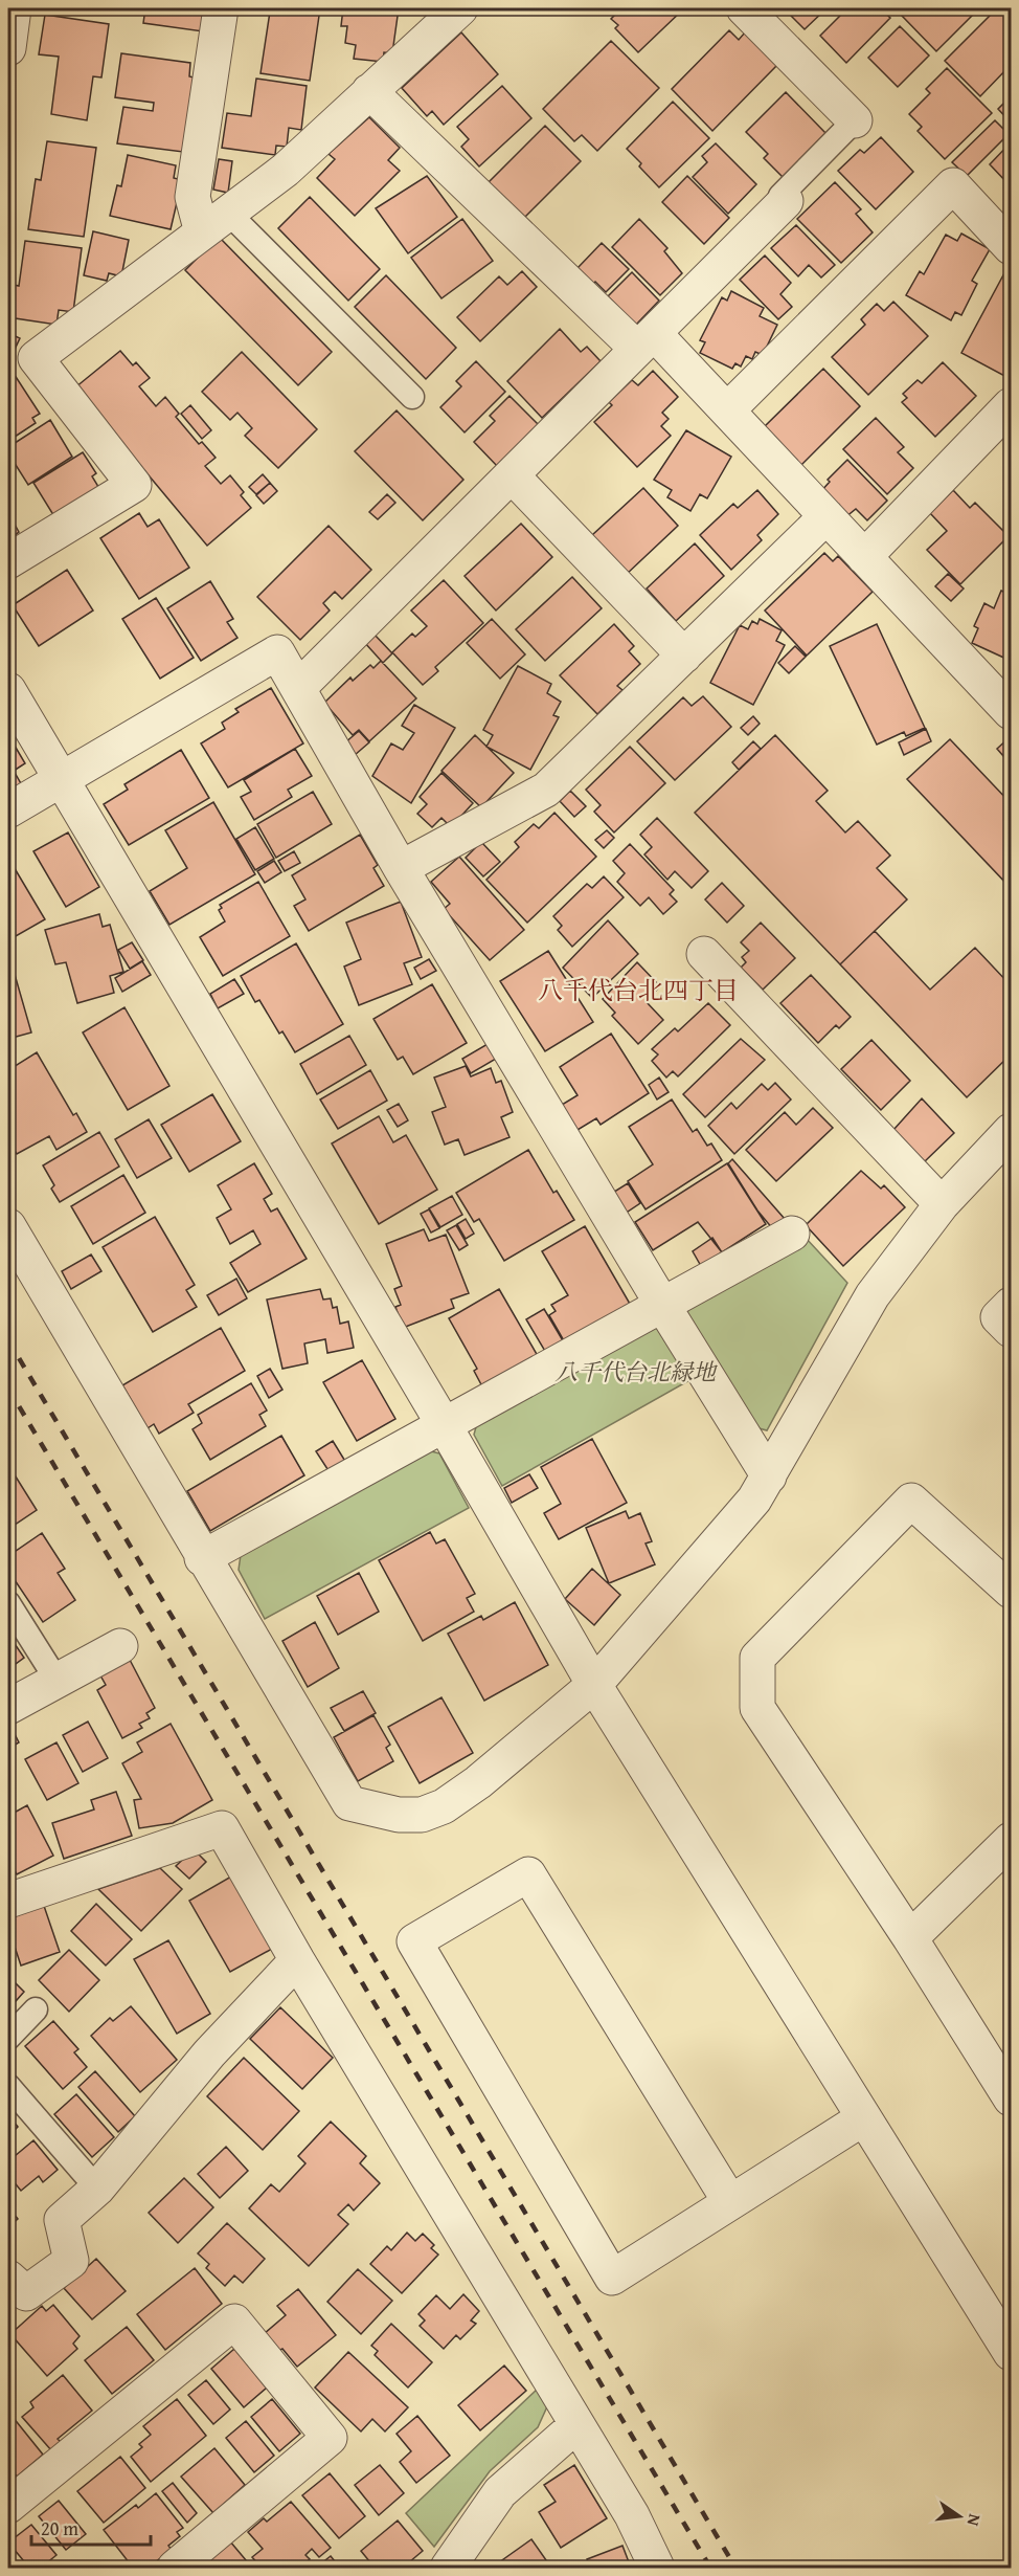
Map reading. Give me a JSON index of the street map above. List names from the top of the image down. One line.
{"districts":["八千代台北四丁目"],"parks":["八千代台北緑地"],"scale_bar":"20 m","north":"right"}
